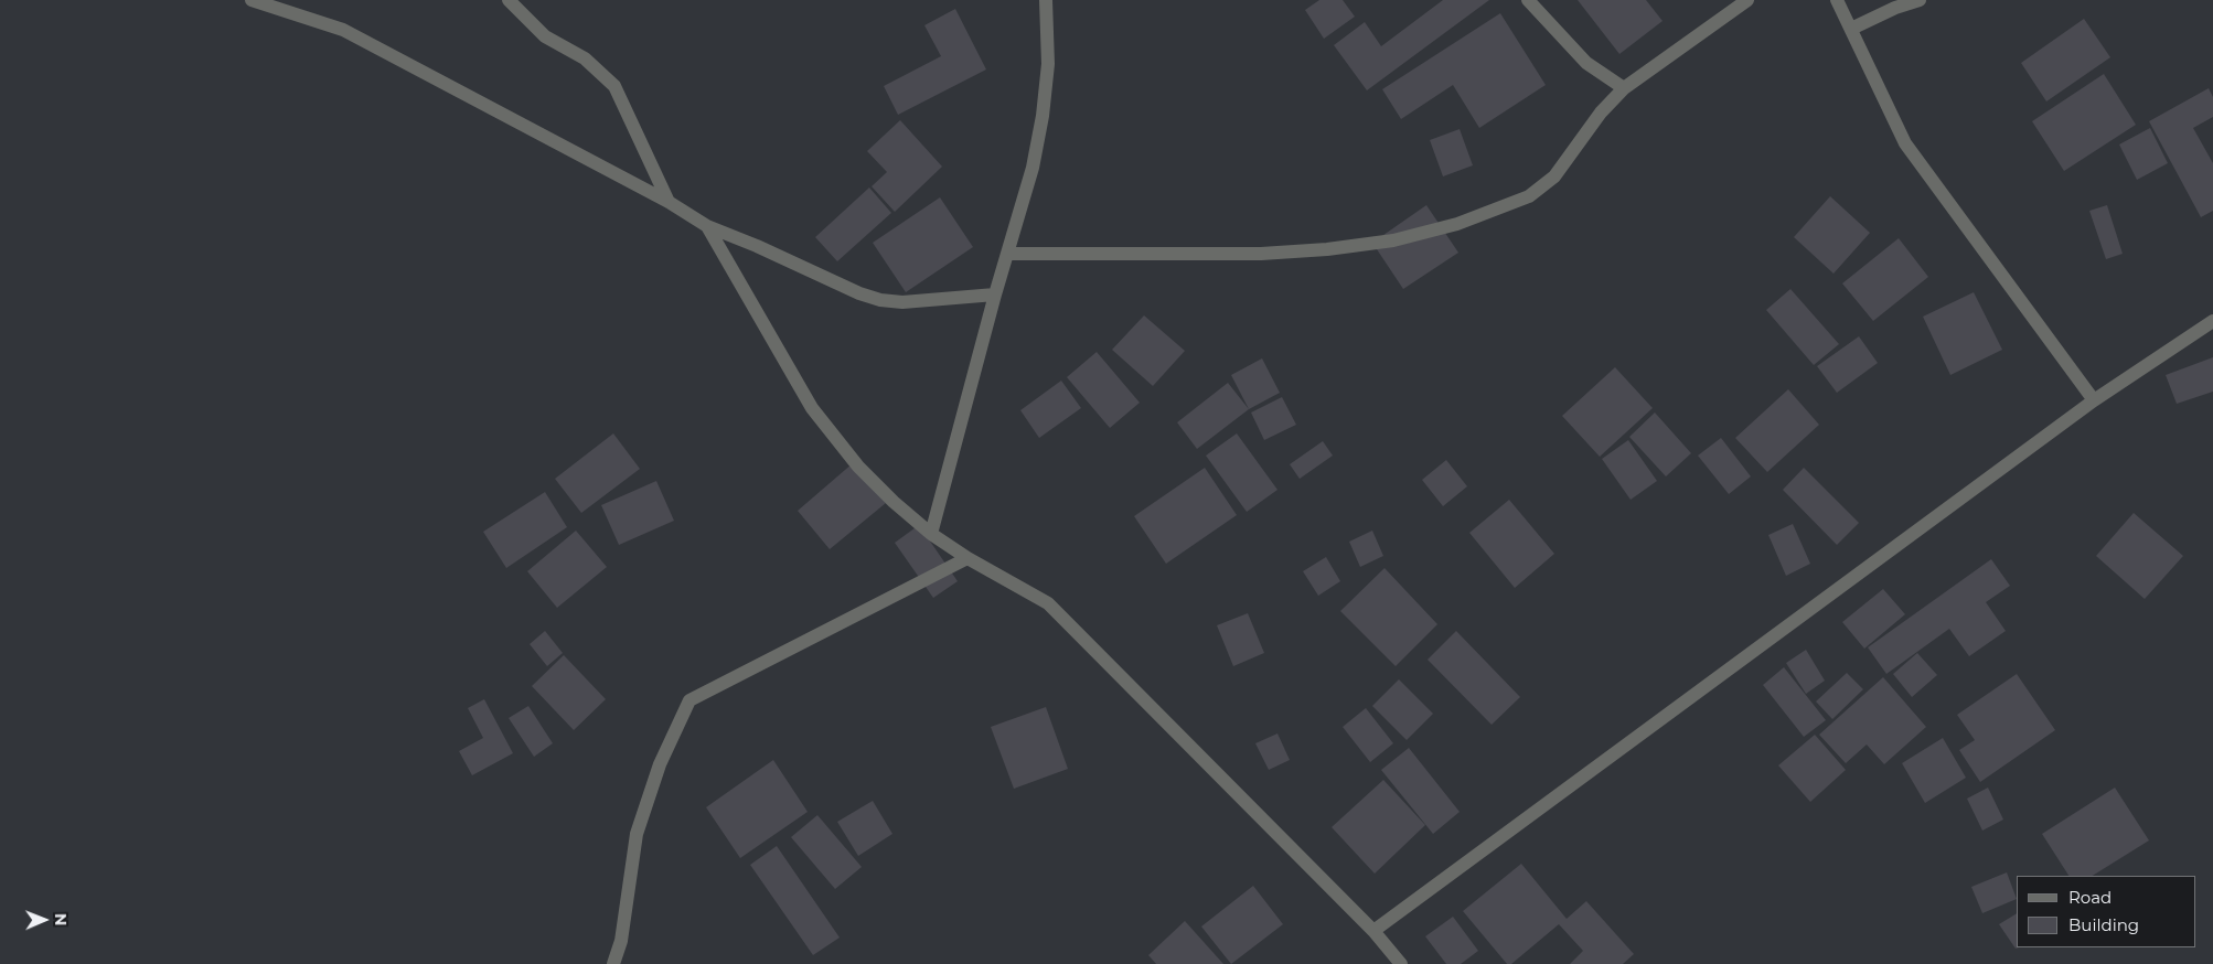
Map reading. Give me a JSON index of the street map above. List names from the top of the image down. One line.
{"legend":["Road","Building"],"north":"right"}
